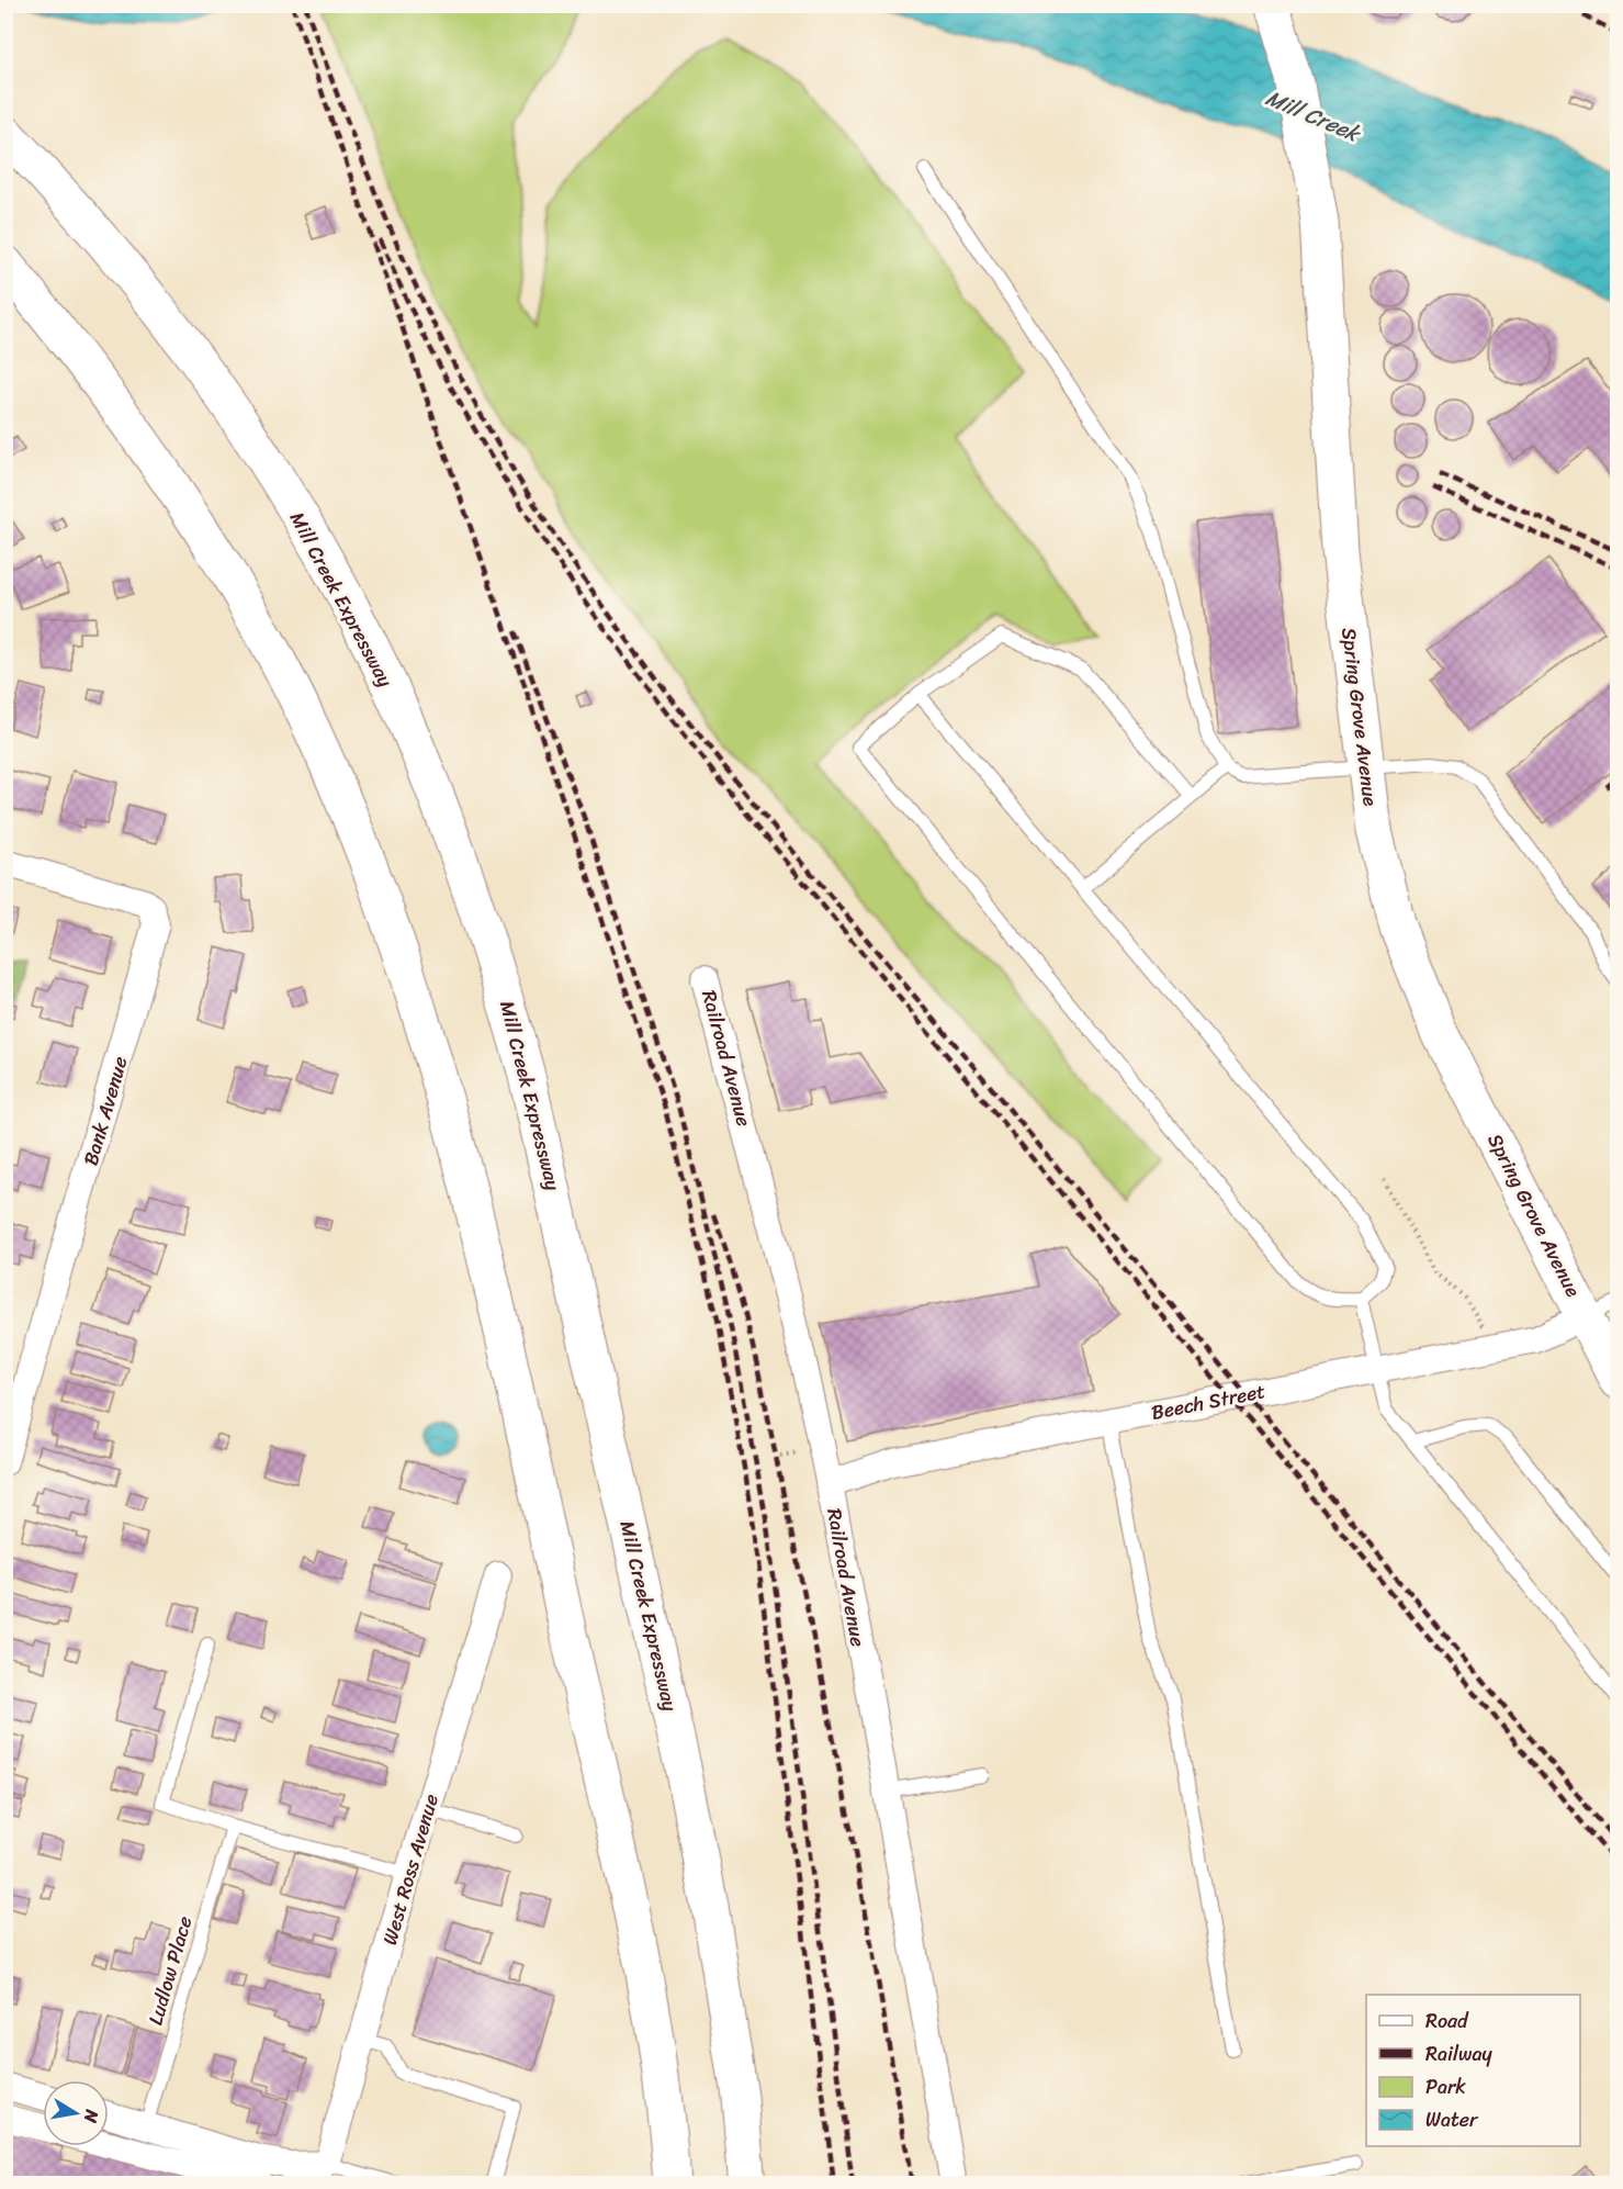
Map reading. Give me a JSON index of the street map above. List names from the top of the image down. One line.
{"streets":{"main road":["Mill Creek Expressway","Spring Grove Avenue"],"street":["Railroad Avenue","Bank Avenue","Beech Street","West Ross Avenue"],"lane":["Ludlow Place"]},"crossings":[["Spring Grove Avenue","Beech Street"],["Railroad Avenue","Beech Street"]],"water":["Mill Creek"],"legend":["Road","Railway","Park","Water"],"north":"right"}
